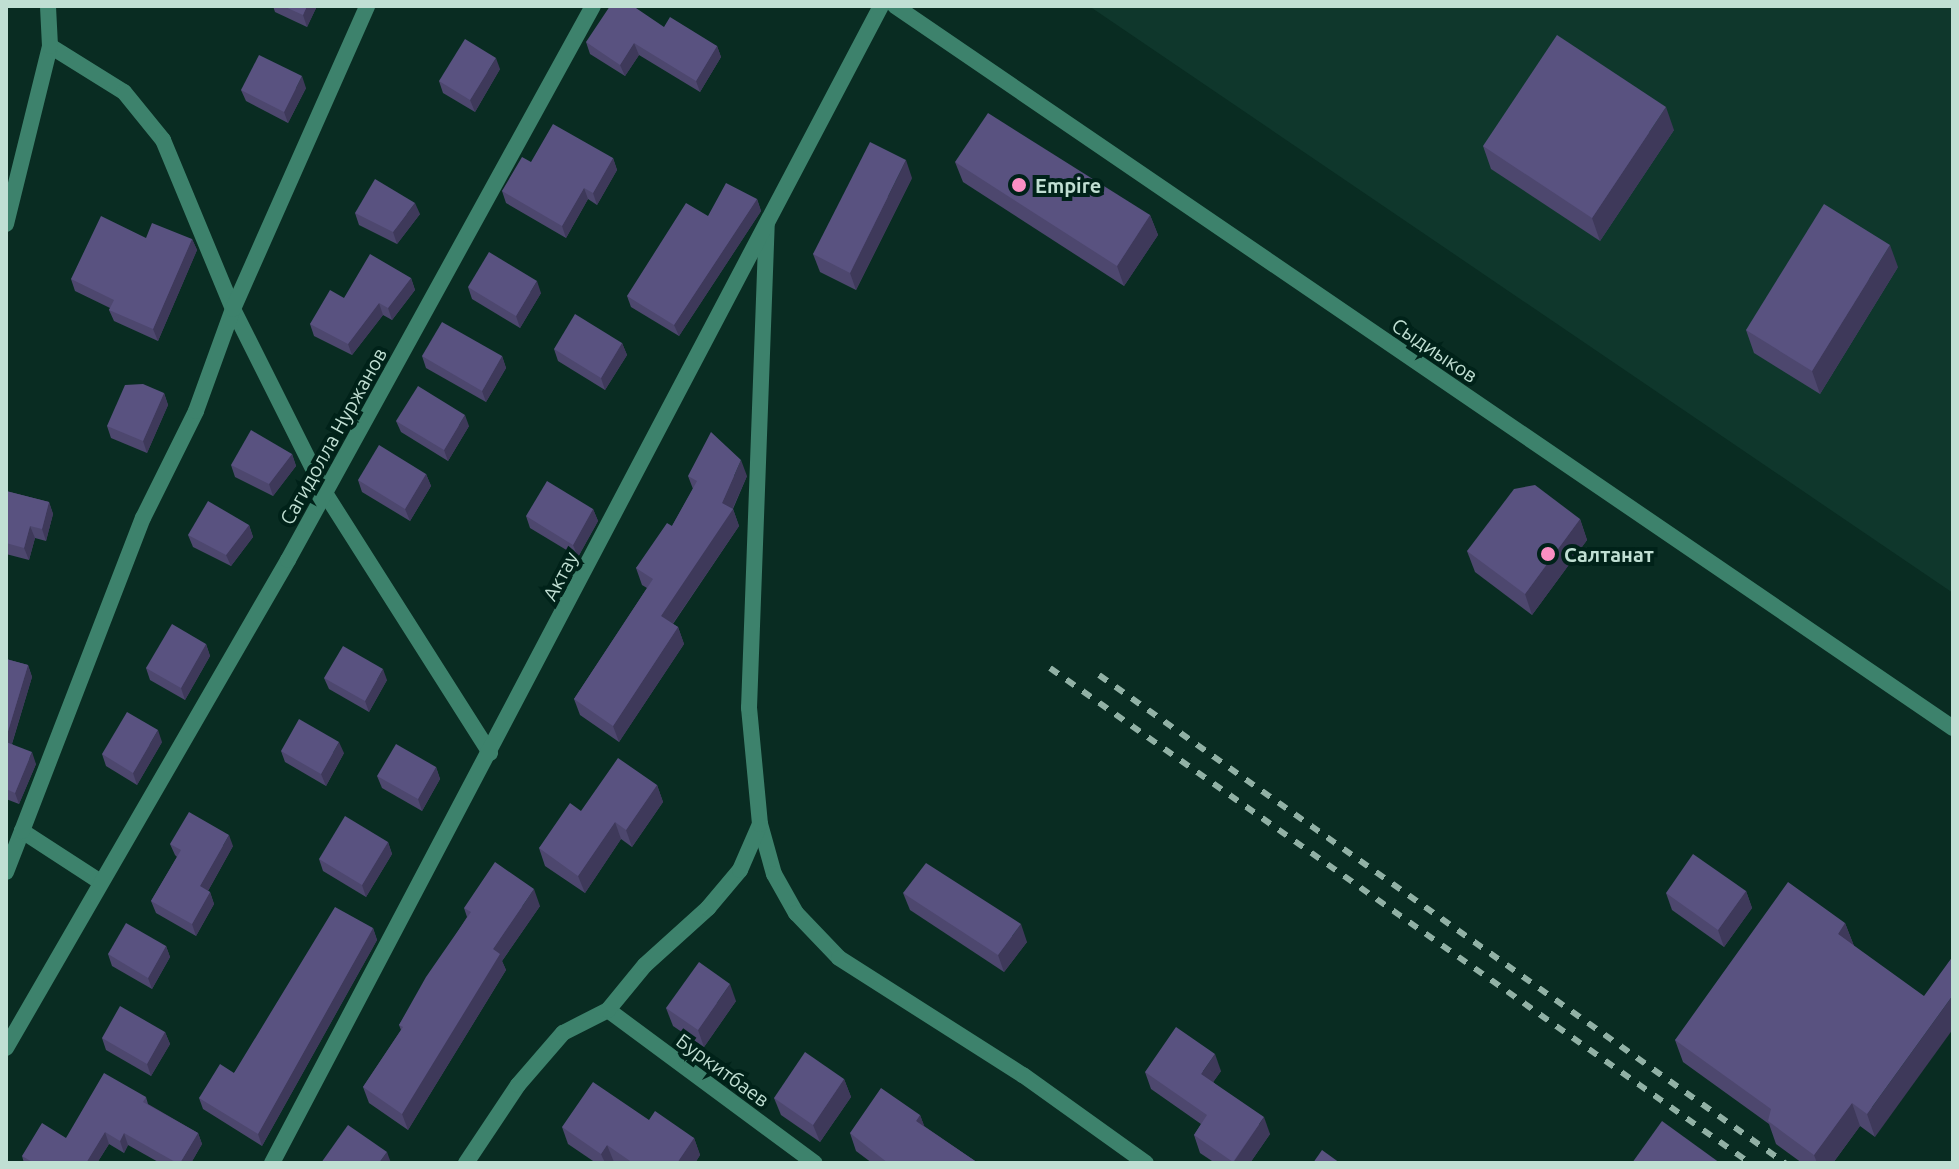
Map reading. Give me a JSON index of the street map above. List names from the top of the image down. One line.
{"streets":{"street":["Сыдиыков","Сагидолла Нуржанов","Актау","Буркитбаев"]},"places":["Empire","Салтанат"]}
